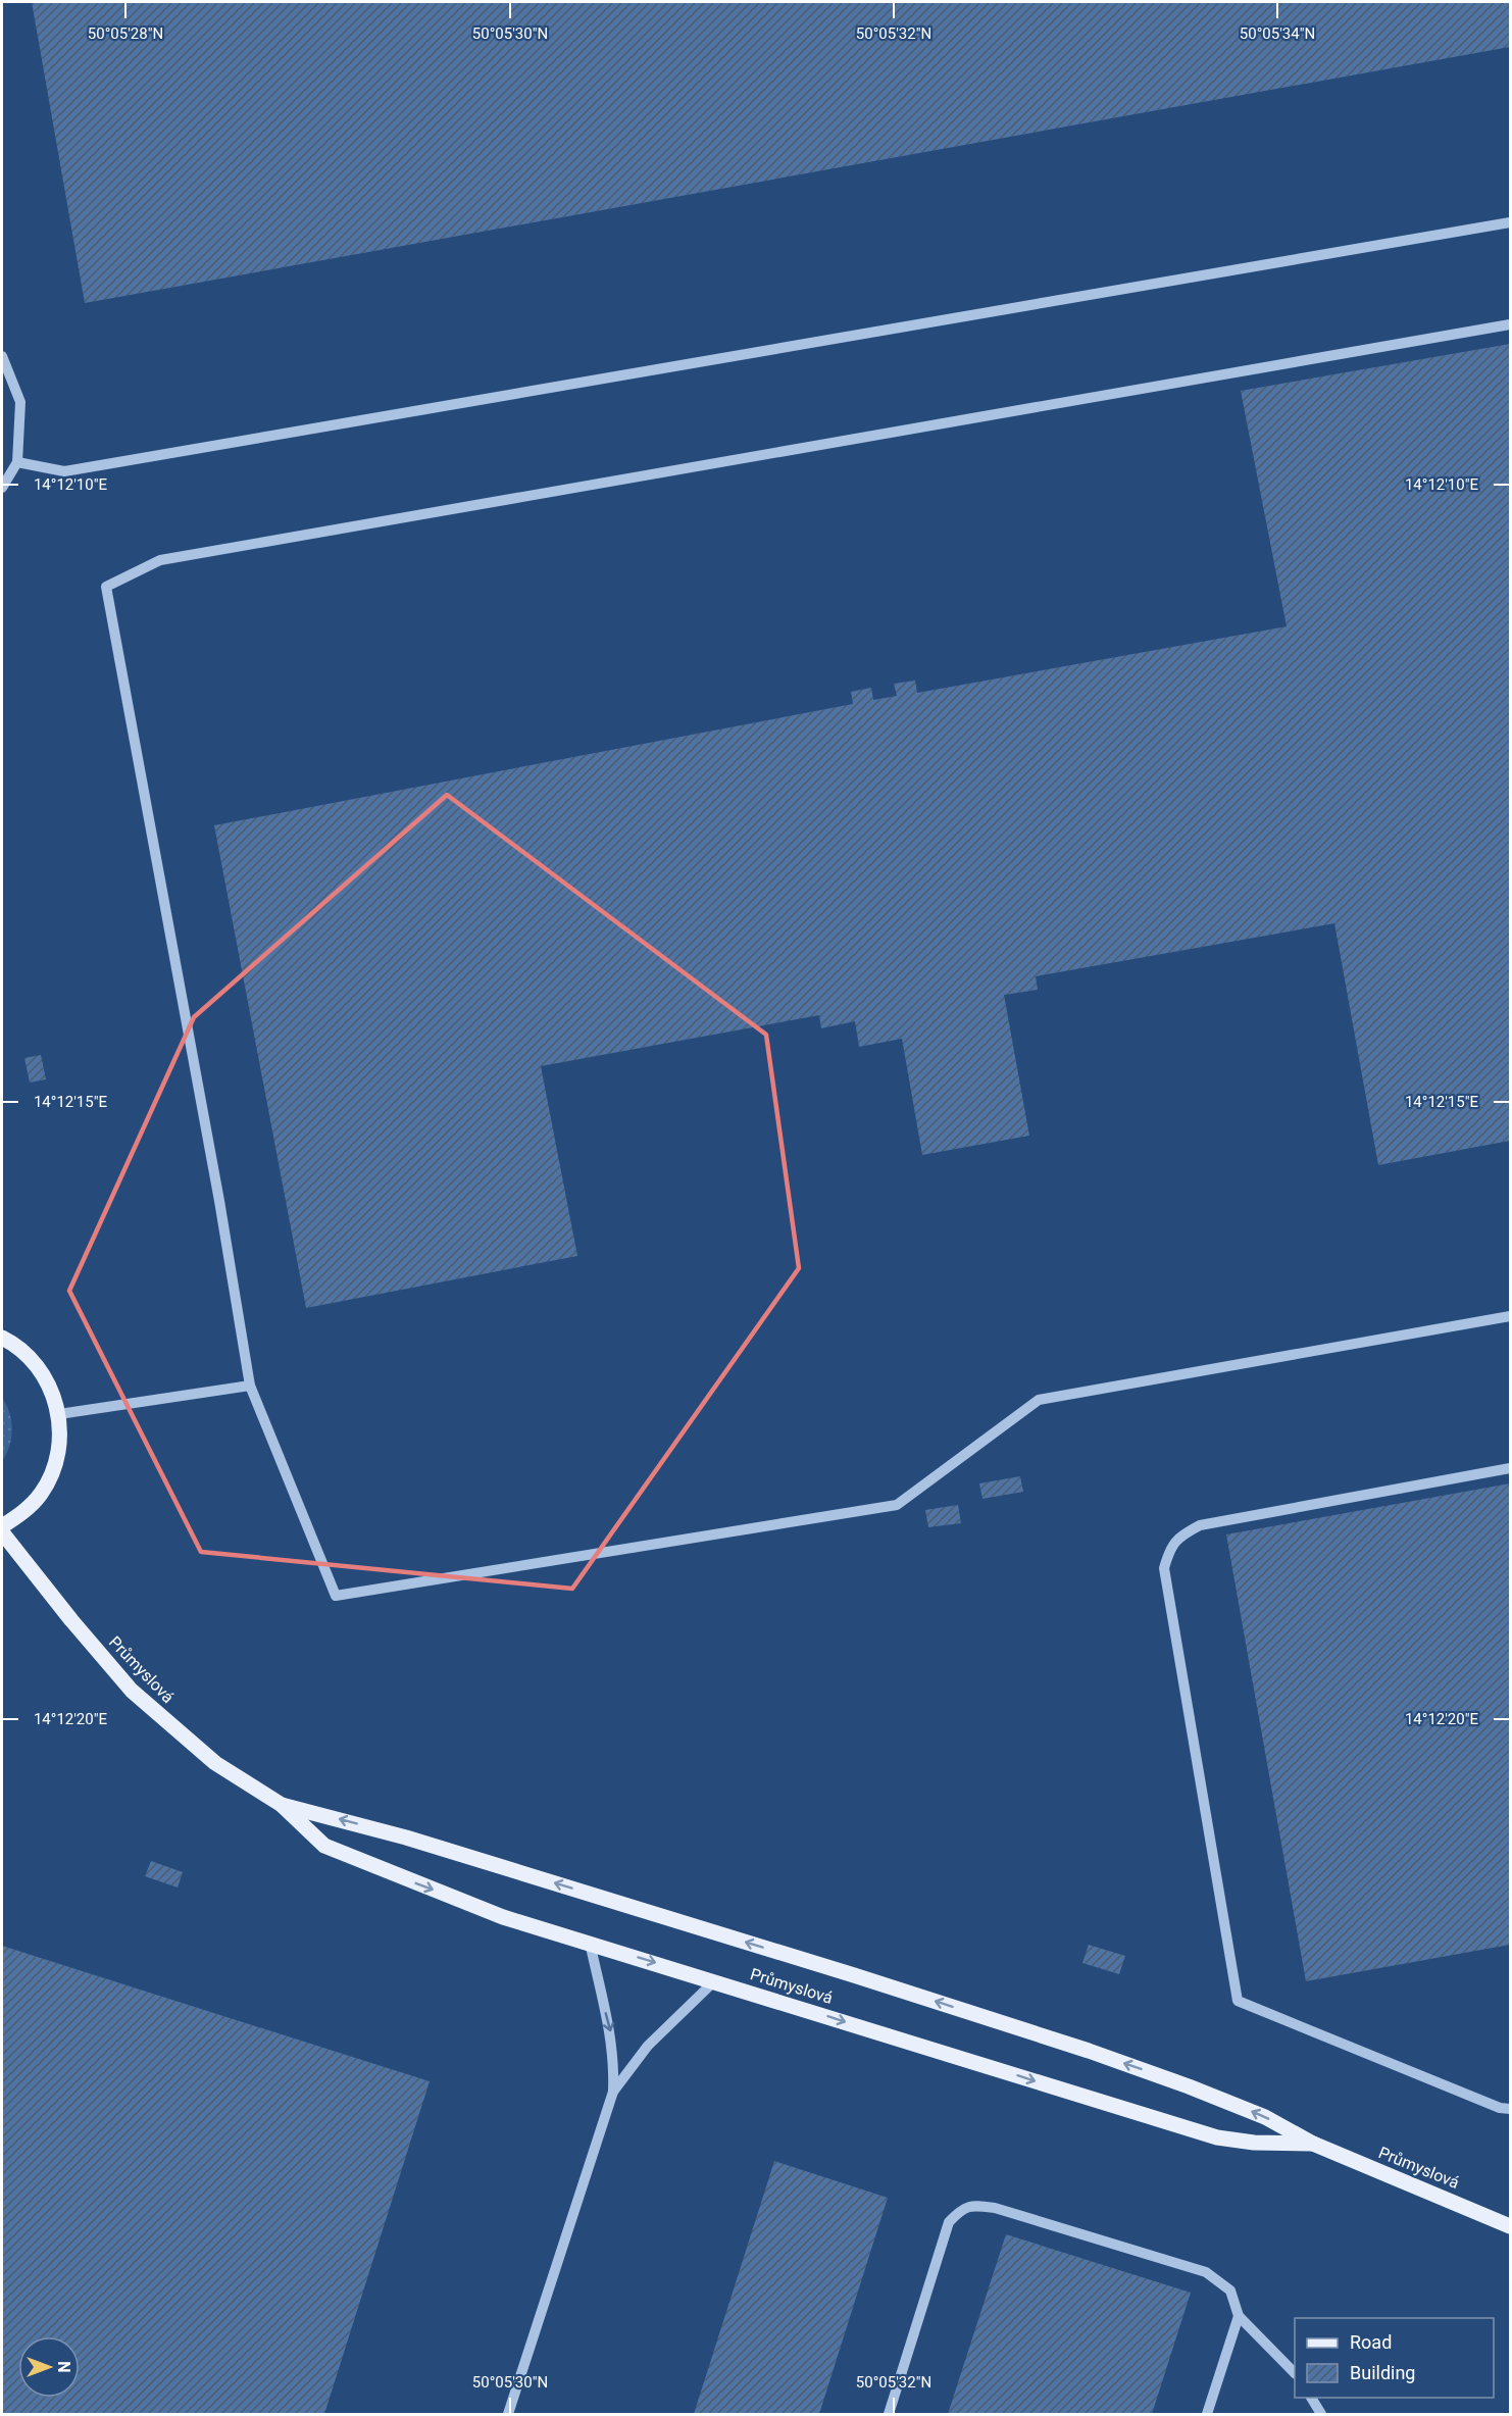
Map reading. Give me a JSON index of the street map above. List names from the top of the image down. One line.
{"streets":{"main road":["Průmyslová"]},"legend":["Road","Building"],"north":"right","coordinates":["50°05'28\"N","50°05'30\"N","50°05'32\"N","50°05'34\"N","14°12'10\"E","14°12'15\"E","14°12'20\"E"]}
